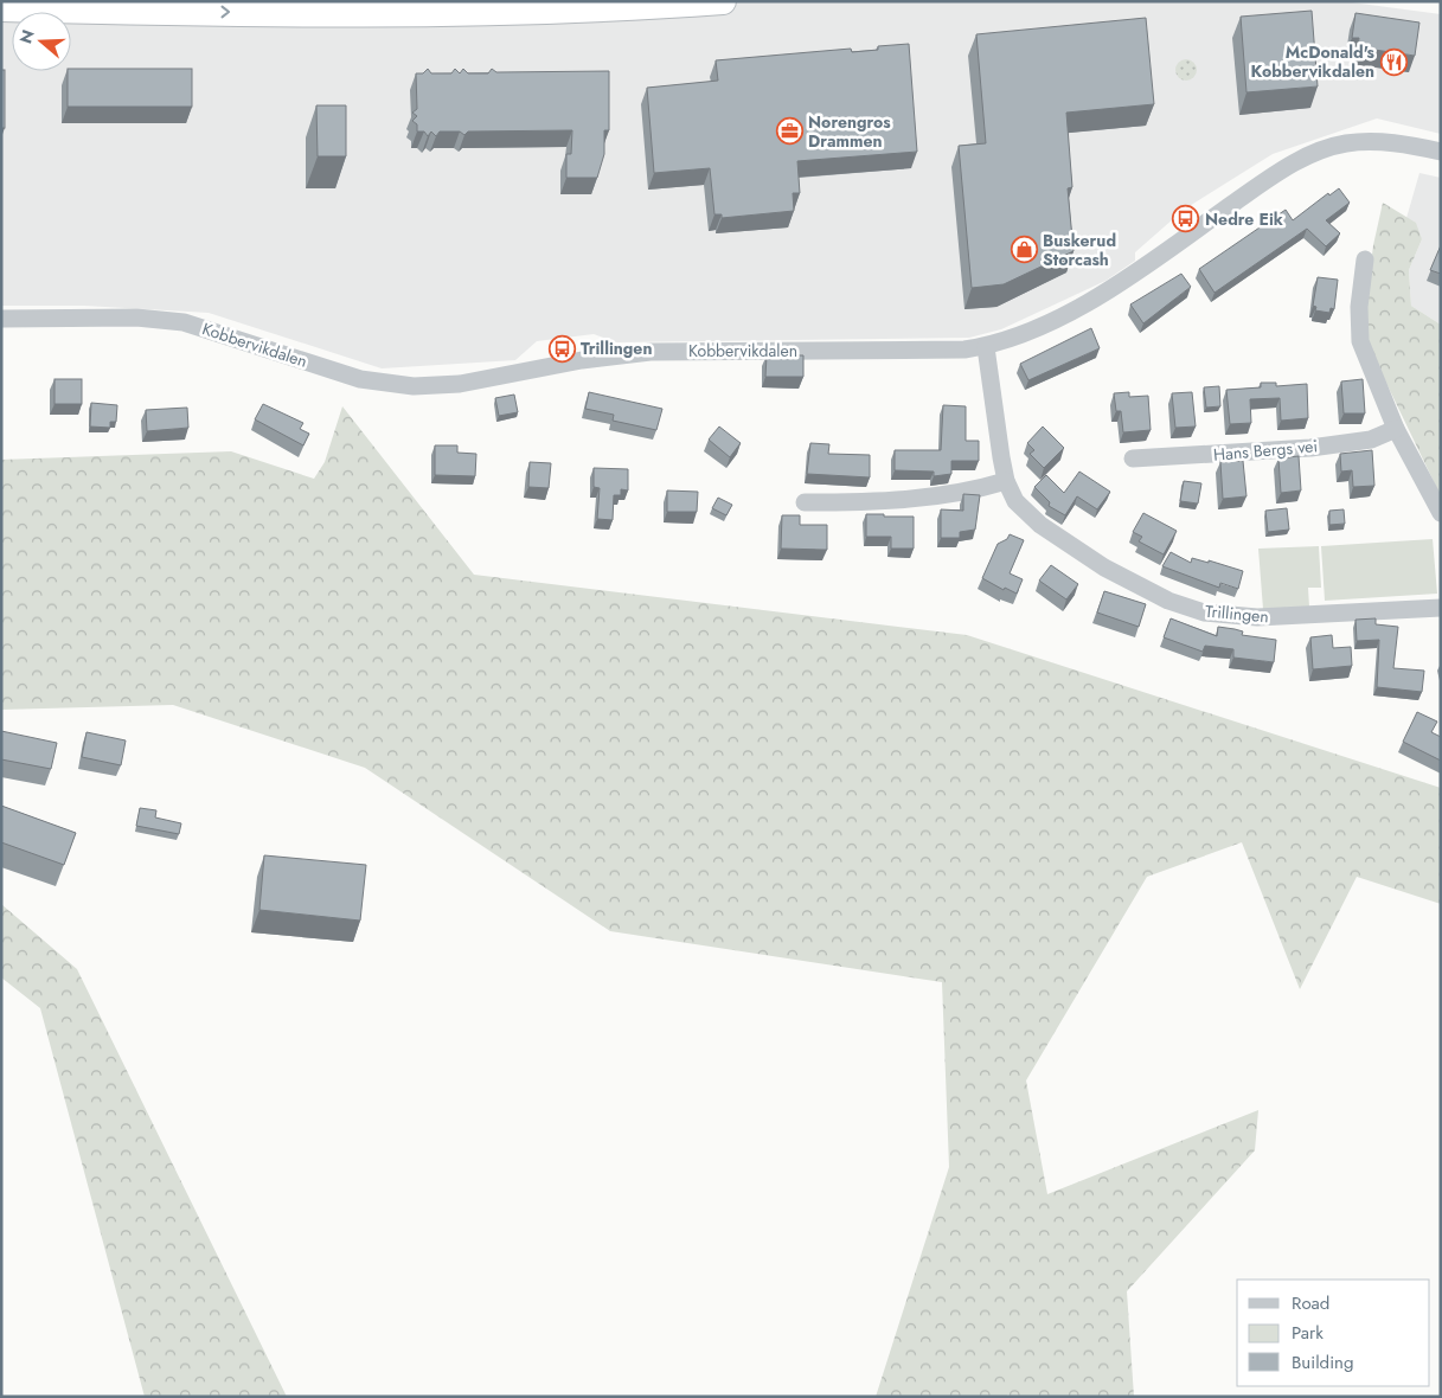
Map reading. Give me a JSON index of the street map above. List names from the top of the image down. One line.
{"streets":{"street":["Kobbervikdalen","Hans Bergs vei","Trillingen"]},"crossings":[["Kobbervikdalen","Trillingen"]],"places":{"restaurant":["McDonald's Kobbervikdalen"],"office":["Norengros Drammen"],"bus stop":["Nedre Eik","Trillingen"],"shop":["Buskerud Storcash"]},"legend":["Road","Park","Building"],"north":"left"}
